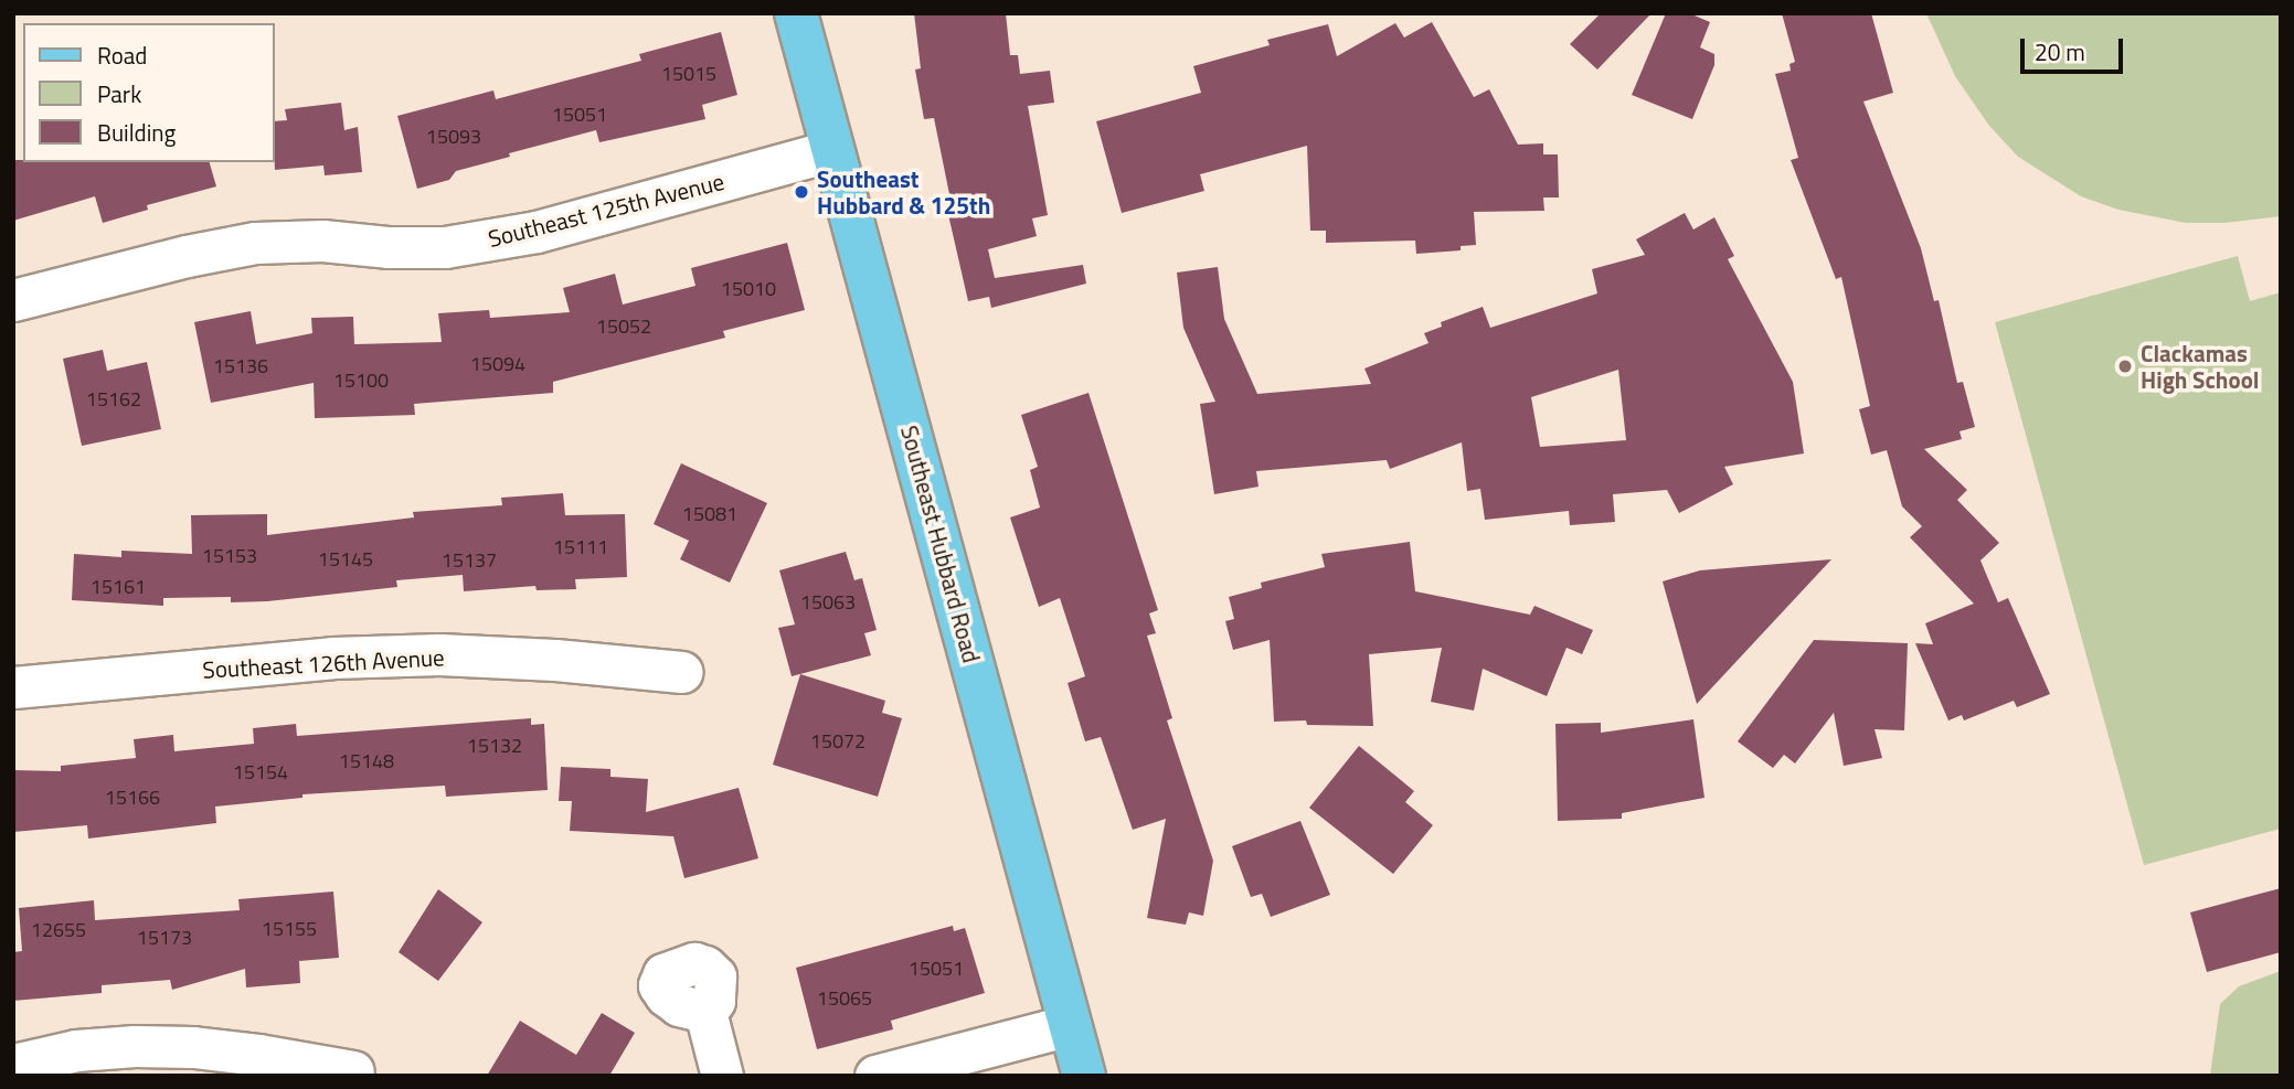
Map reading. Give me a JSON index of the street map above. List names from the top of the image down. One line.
{"streets":{"main road":["Southeast Hubbard Road"],"street":["Southeast 125th Avenue","Southeast 126th Avenue"]},"crossings":[["Southeast 125th Avenue","Southeast Hubbard Road"]],"places":["Southeast Hubbard & 125th","Clackamas High School"],"house_numbers":["15015","15051","15093","15010","15052","15094","15136","15100","15162","15081","15111","15153","15145","15137","15161","15063","15072","15132","15148","15154","15166","15155","12655","15173","15051","15065"],"legend":["Road","Park","Building"],"scale_bar":"20 m"}
